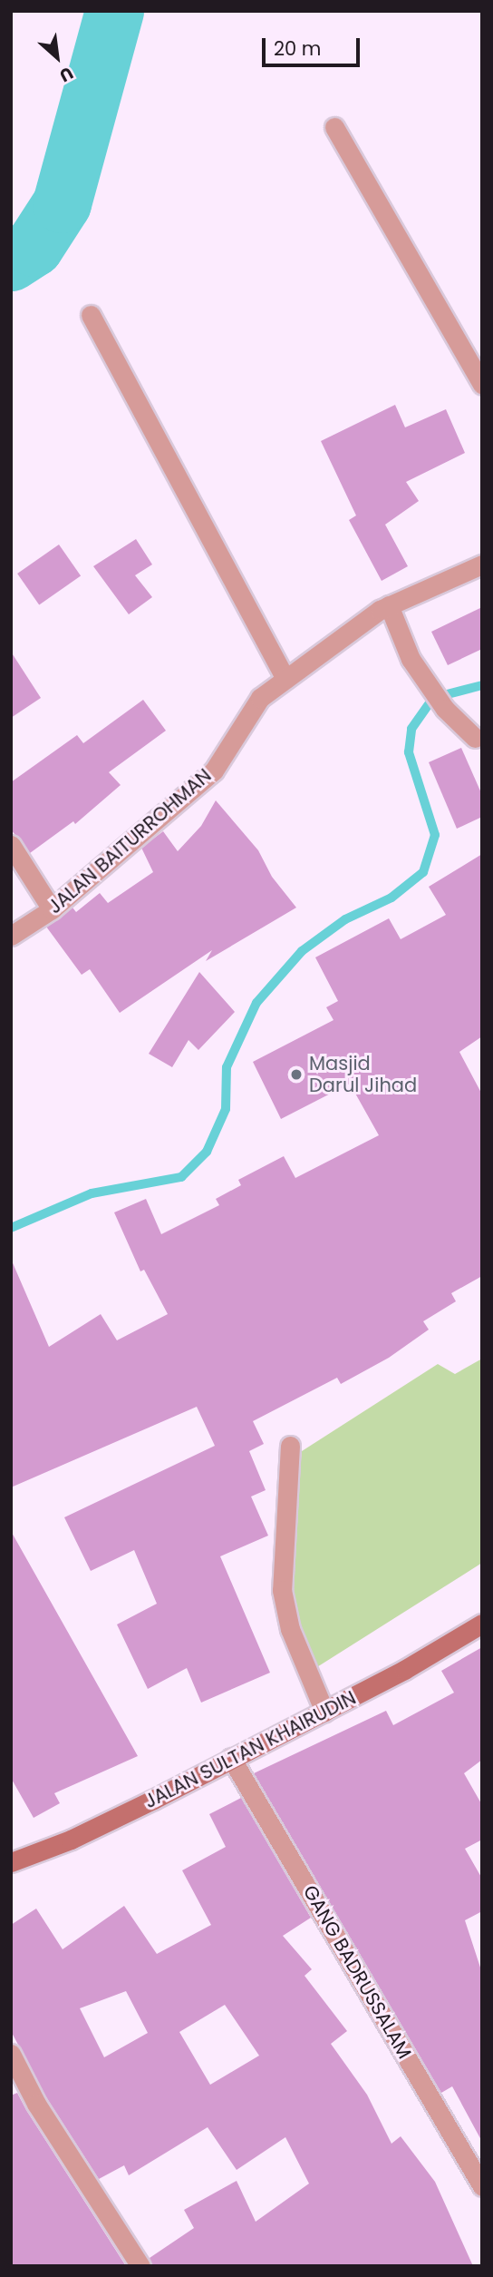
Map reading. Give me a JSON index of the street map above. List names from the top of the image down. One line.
{"streets":{"main road":["JALAN SULTAN KHAIRUDIN"],"street":["JALAN BAITURROHMAN","GANG BADRUSSALAM"]},"crossings":[["JALAN SULTAN KHAIRUDIN","GANG BADRUSSALAM"]],"places":["Masjid Darul Jihad"],"scale_bar":"20 m","north":"bottom right"}
